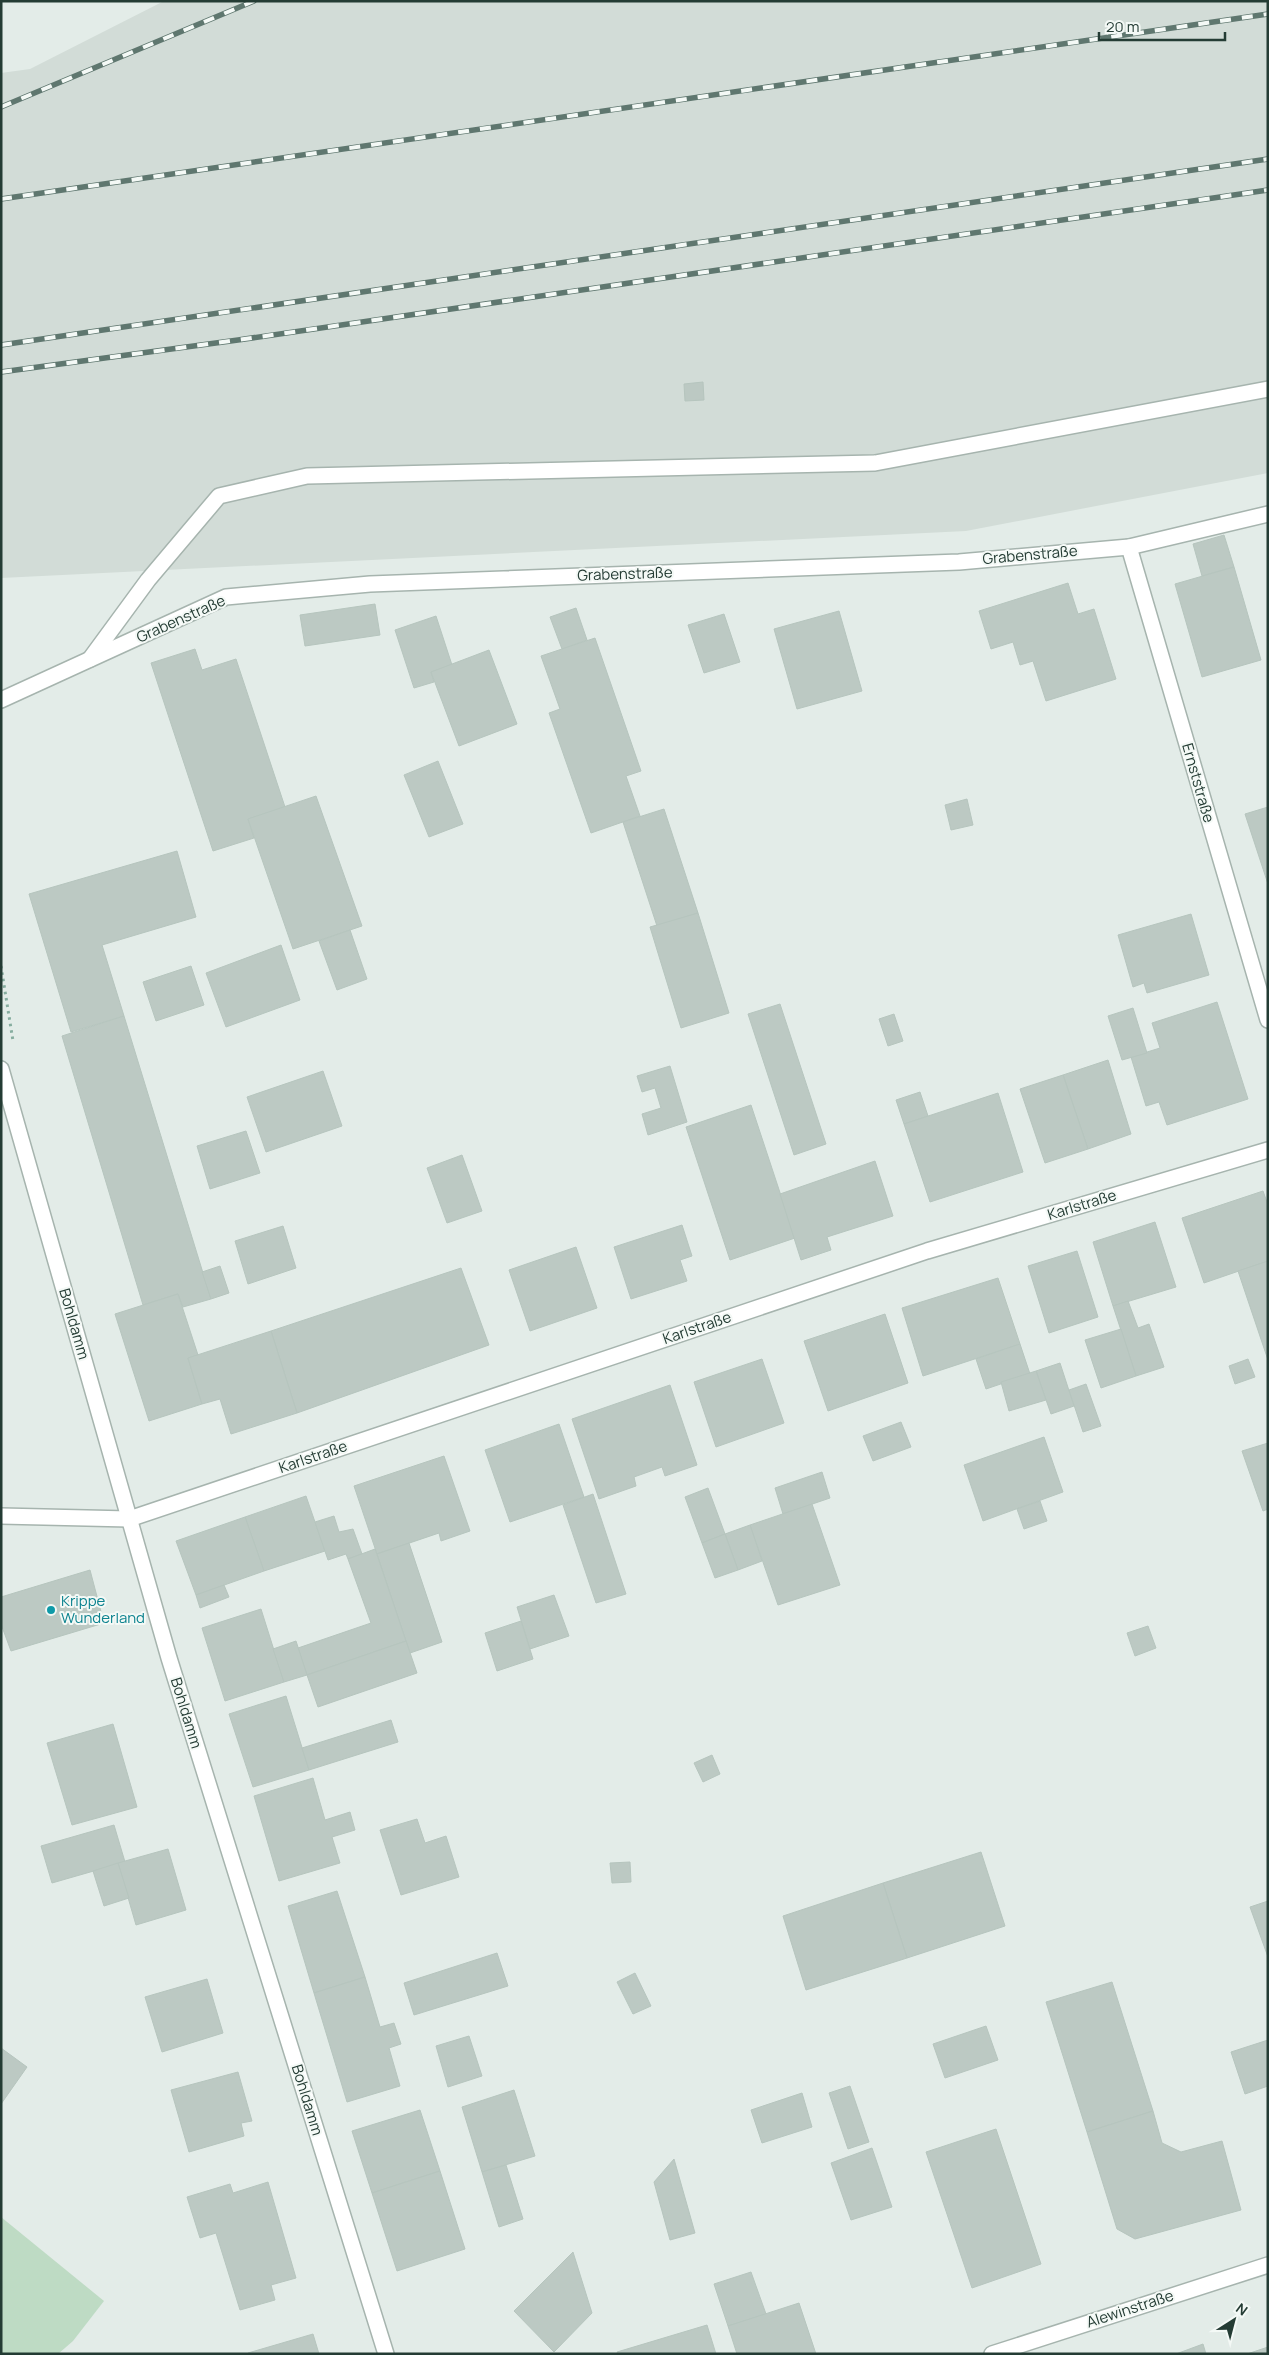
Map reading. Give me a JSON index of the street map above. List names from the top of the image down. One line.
{"streets":{"street":["Grabenstraße","Ernststraße","Karlstraße","Bohldamm","Alewinstraße"]},"crossings":[["Grabenstraße","Ernststraße"],["Karlstraße","Bohldamm"]],"places":["Krippe Wunderland"],"scale_bar":"20 m","north":"top right"}
